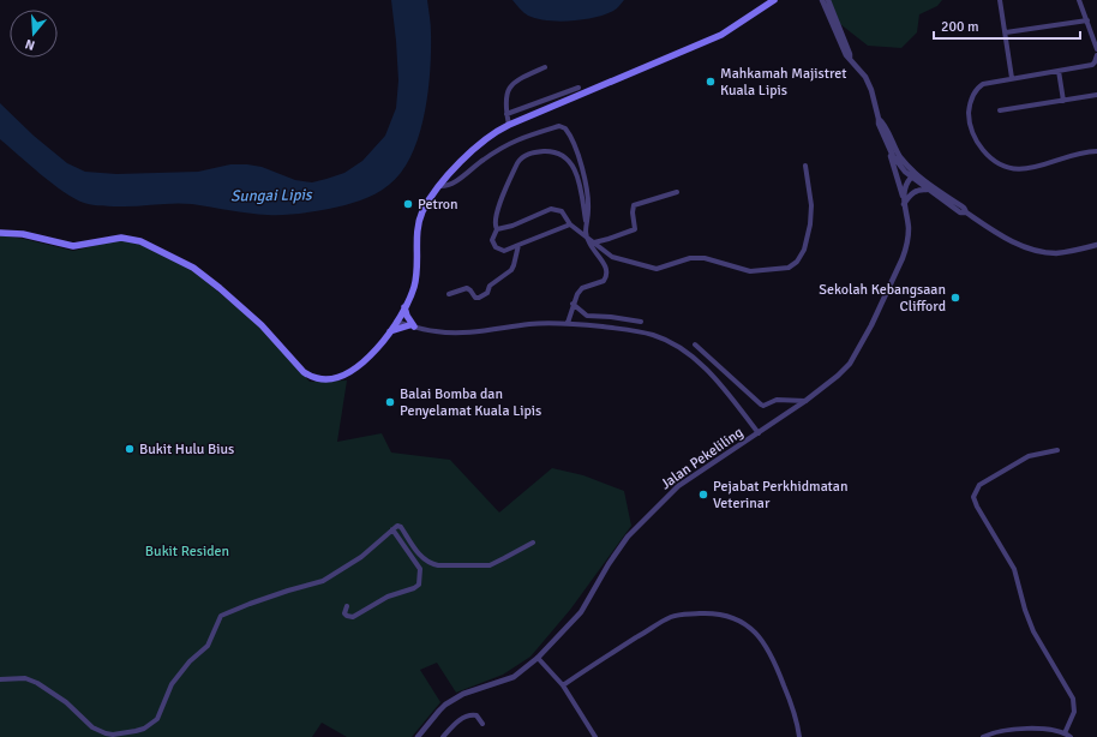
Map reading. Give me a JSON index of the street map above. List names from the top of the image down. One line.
{"streets":{"street":["Jalan Pekeliling"]},"water":["Sungai Lipis"],"parks":["Bukit Residen"],"places":["Mahkamah Majistret Kuala Lipis","Petron","Sekolah Kebangsaan Clifford","Balai Bomba dan Penyelamat Kuala Lipis","Bukit Hulu Bius","Pejabat Perkhidmatan Veterinar"],"scale_bar":"200 m","north":"bottom"}
